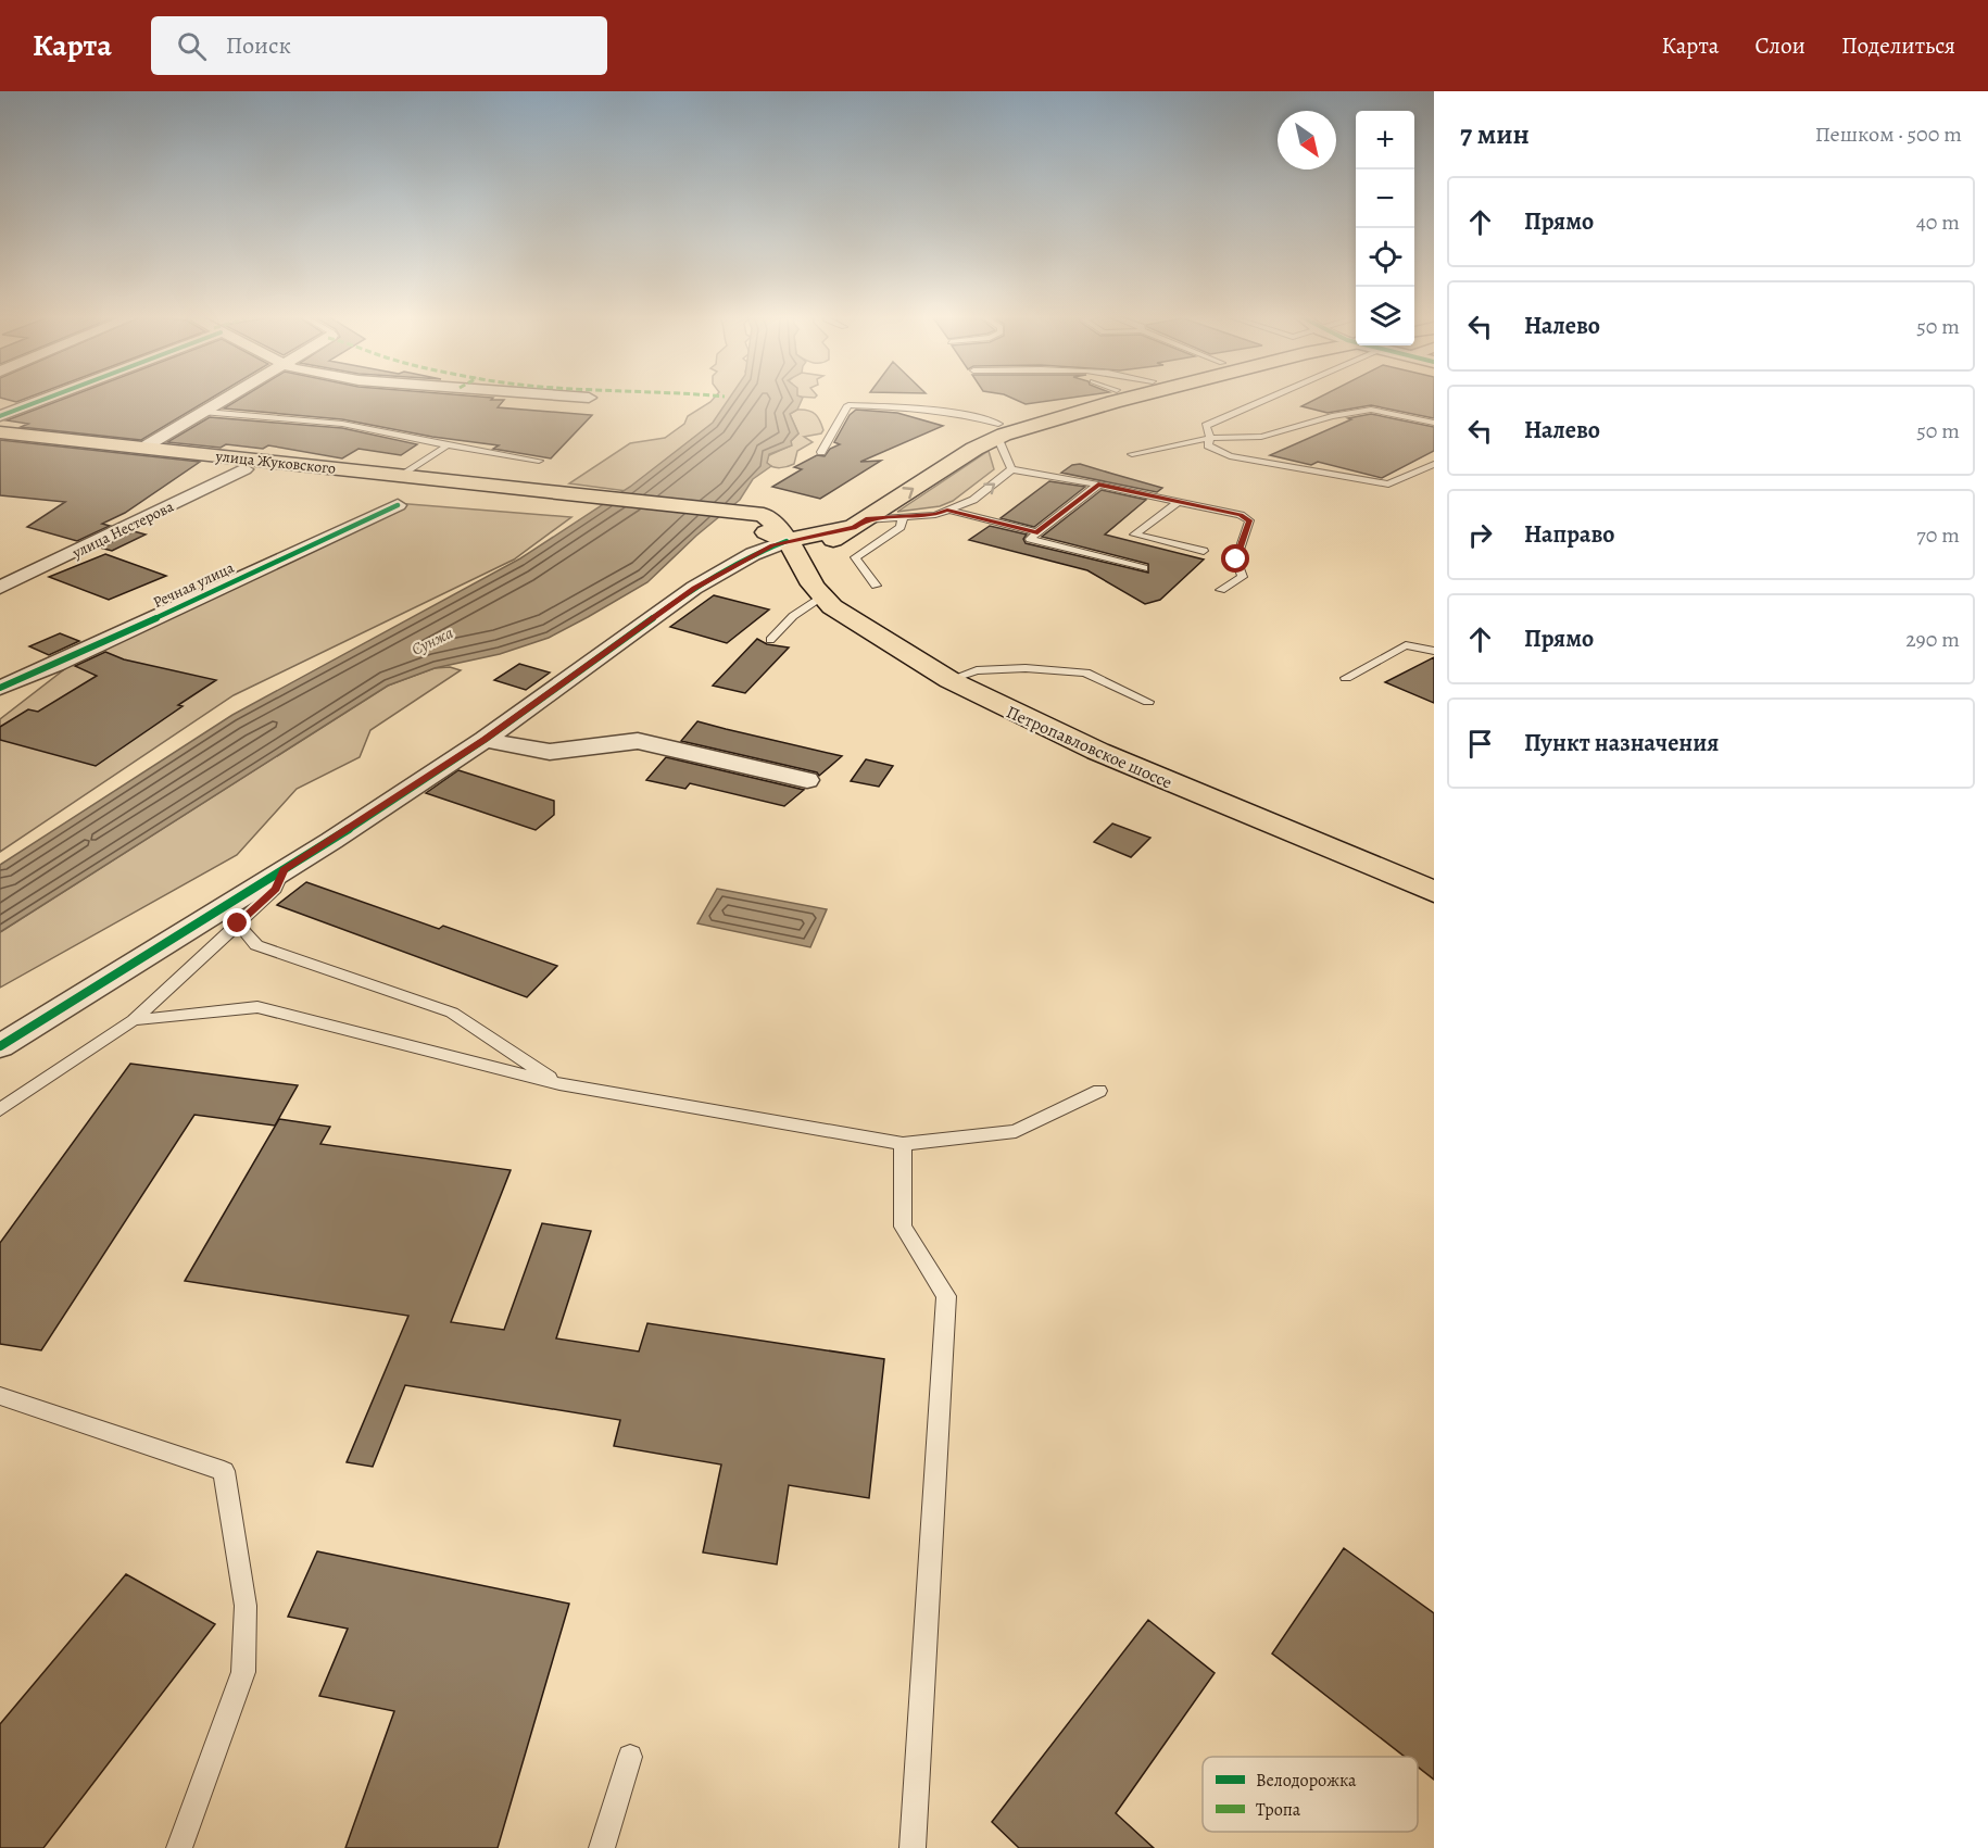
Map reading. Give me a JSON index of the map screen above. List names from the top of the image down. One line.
{"streets":{"main road":["улица Жуковского","Петропавловское шоссе"],"street":["улица Нестерова","Речная улица"]},"water":["Сунжа"],"legend":["Велодорожка","Тропа"],"north":"bottom right","page":{"header":"Карта","search":"Поиск","nav":["Карта","Слои","Поделиться"],"heading":["7 мин","Пешком · 500 m"],"map_buttons":["+","−"],"list":[["Прямо","40 m"],["Налево","50 m"],["Налево","50 m"],["Направо","70 m"],["Прямо","290 m"],"Пункт назначения"]}}
